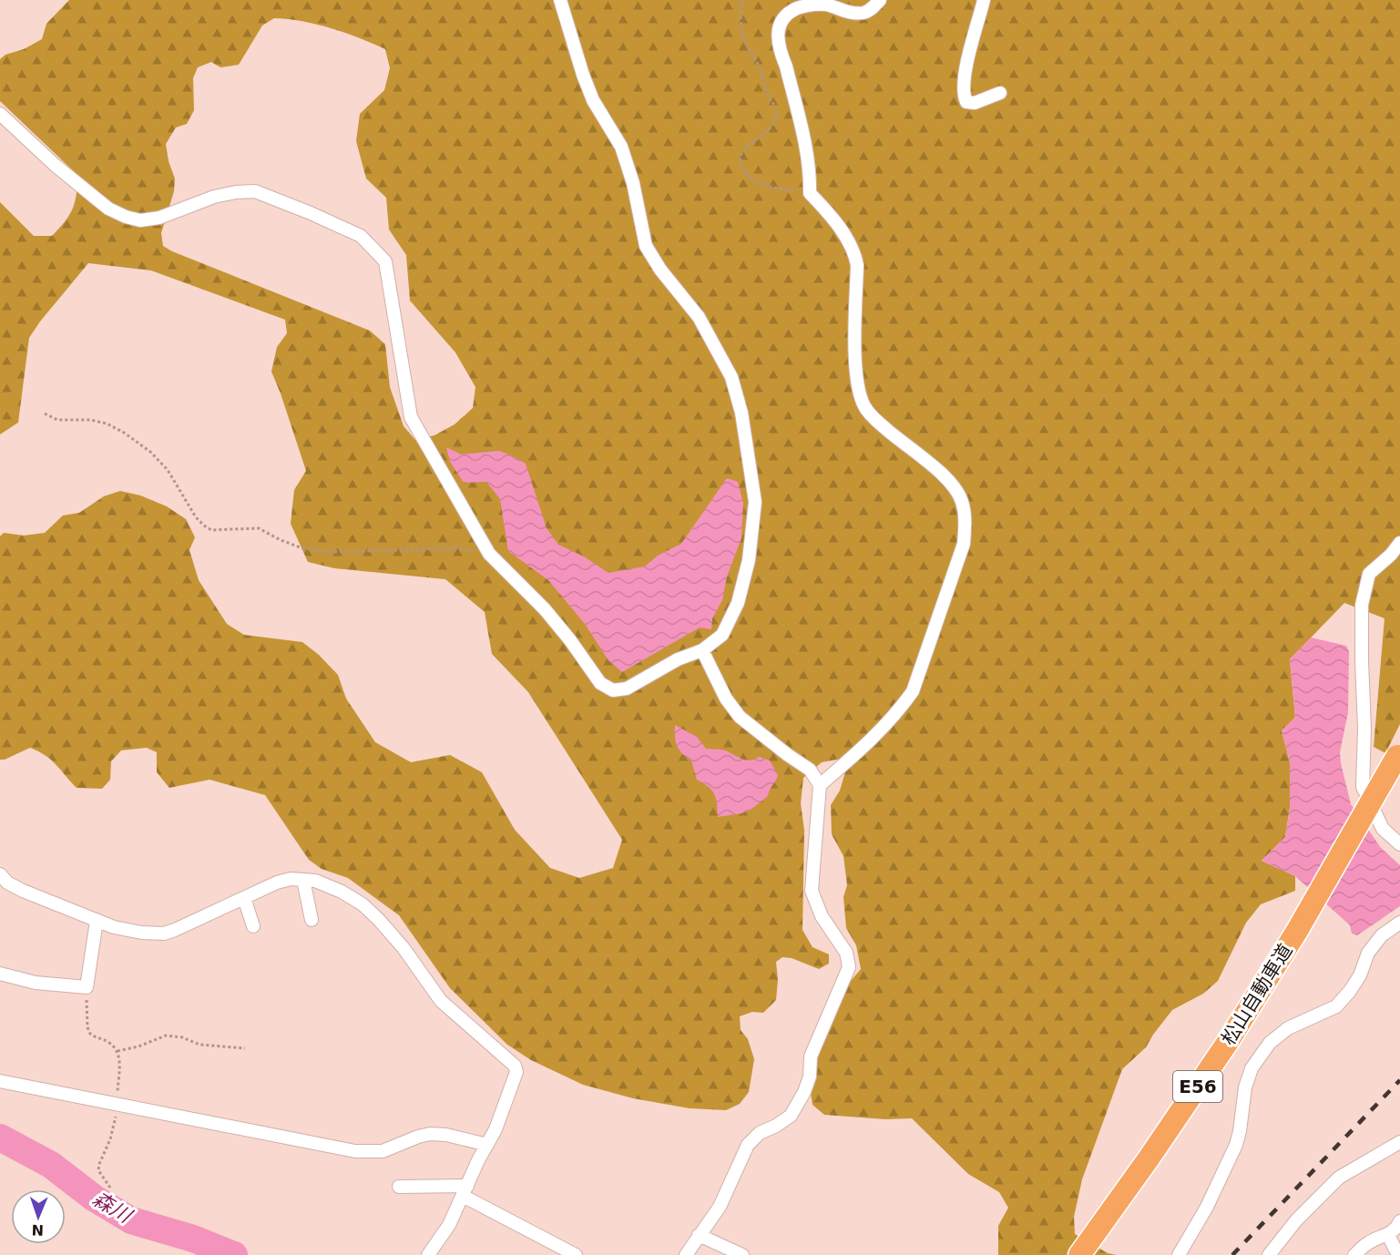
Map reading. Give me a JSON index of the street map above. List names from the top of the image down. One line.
{"streets":{"highway":["松山自動車道","E56"]},"water":["森川"],"north":"bottom"}
